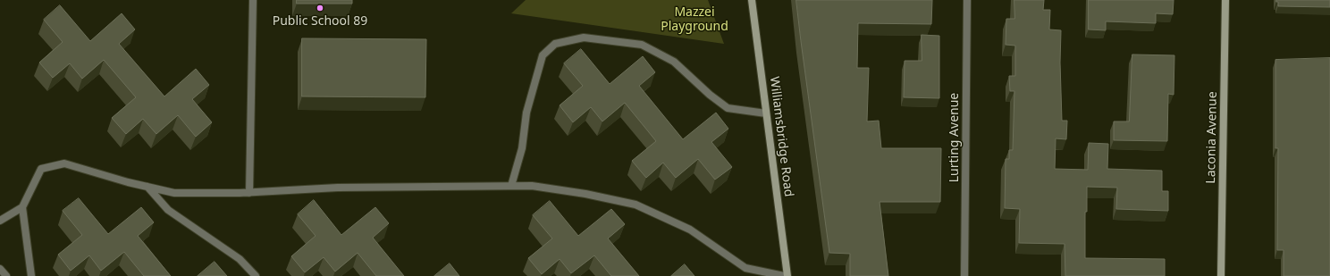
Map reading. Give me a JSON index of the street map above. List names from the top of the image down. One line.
{"streets":{"main road":["Williamsbridge Road","Laconia Avenue"],"street":["Lurting Avenue"]},"parks":["Mazzei Playground"],"places":["Public School 89"]}
